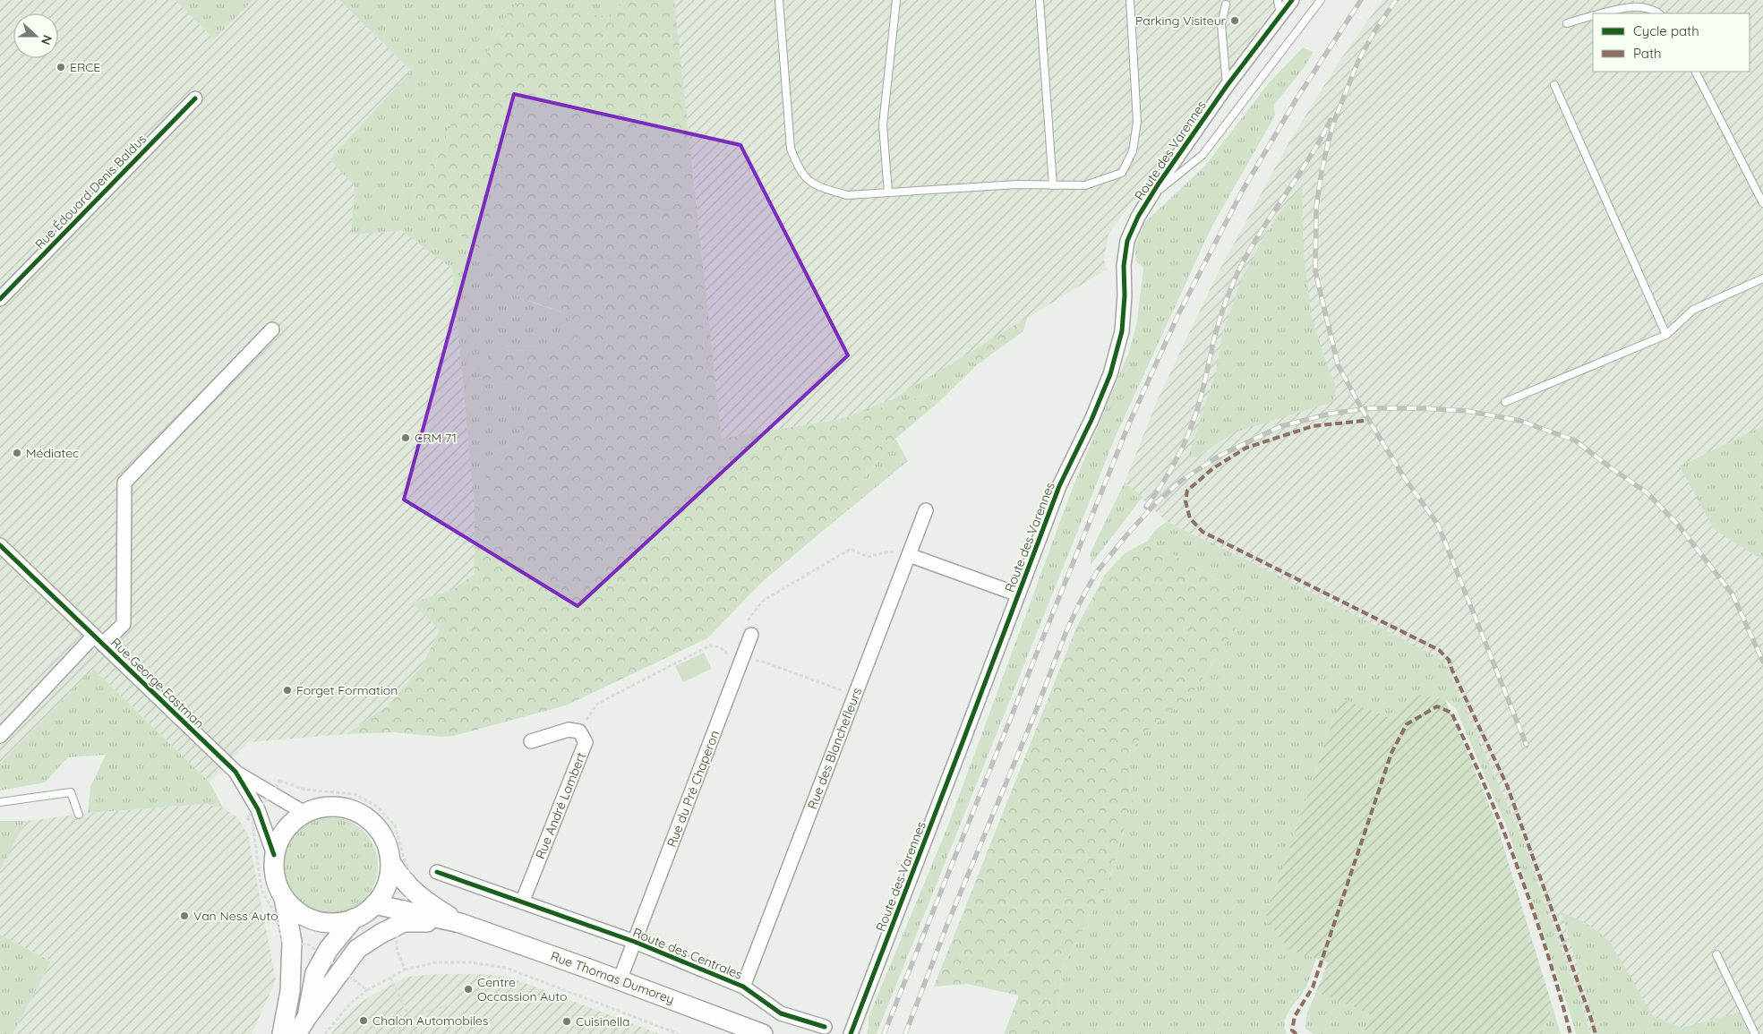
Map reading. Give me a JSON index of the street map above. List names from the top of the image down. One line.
{"streets":{"street":["Route des Varennes","Rue Édouard Denis Baldus","Rue George Eastman","Rue des Blanchefleurs","Rue du Pré Chaperon","Rue André Lambert","Route des Centrales","Rue Thomas Dumorey"]},"crossings":[["Rue George Eastman","Rue Thomas Dumorey"],["Rue des Blanchefleurs","Route des Centrales"],["Rue du Pré Chaperon","Route des Centrales"],["Rue du Pré Chaperon","Rue Thomas Dumorey"],["Rue André Lambert","Route des Centrales"]],"places":["Parking Visiteur","ERCE","CRM 71","Médiatec","Forget Formation","Van Ness Auto","Centre Occassion Auto","Chalon Automobiles","Cuisinella"],"legend":["Cycle path","Path"],"north":"right"}
